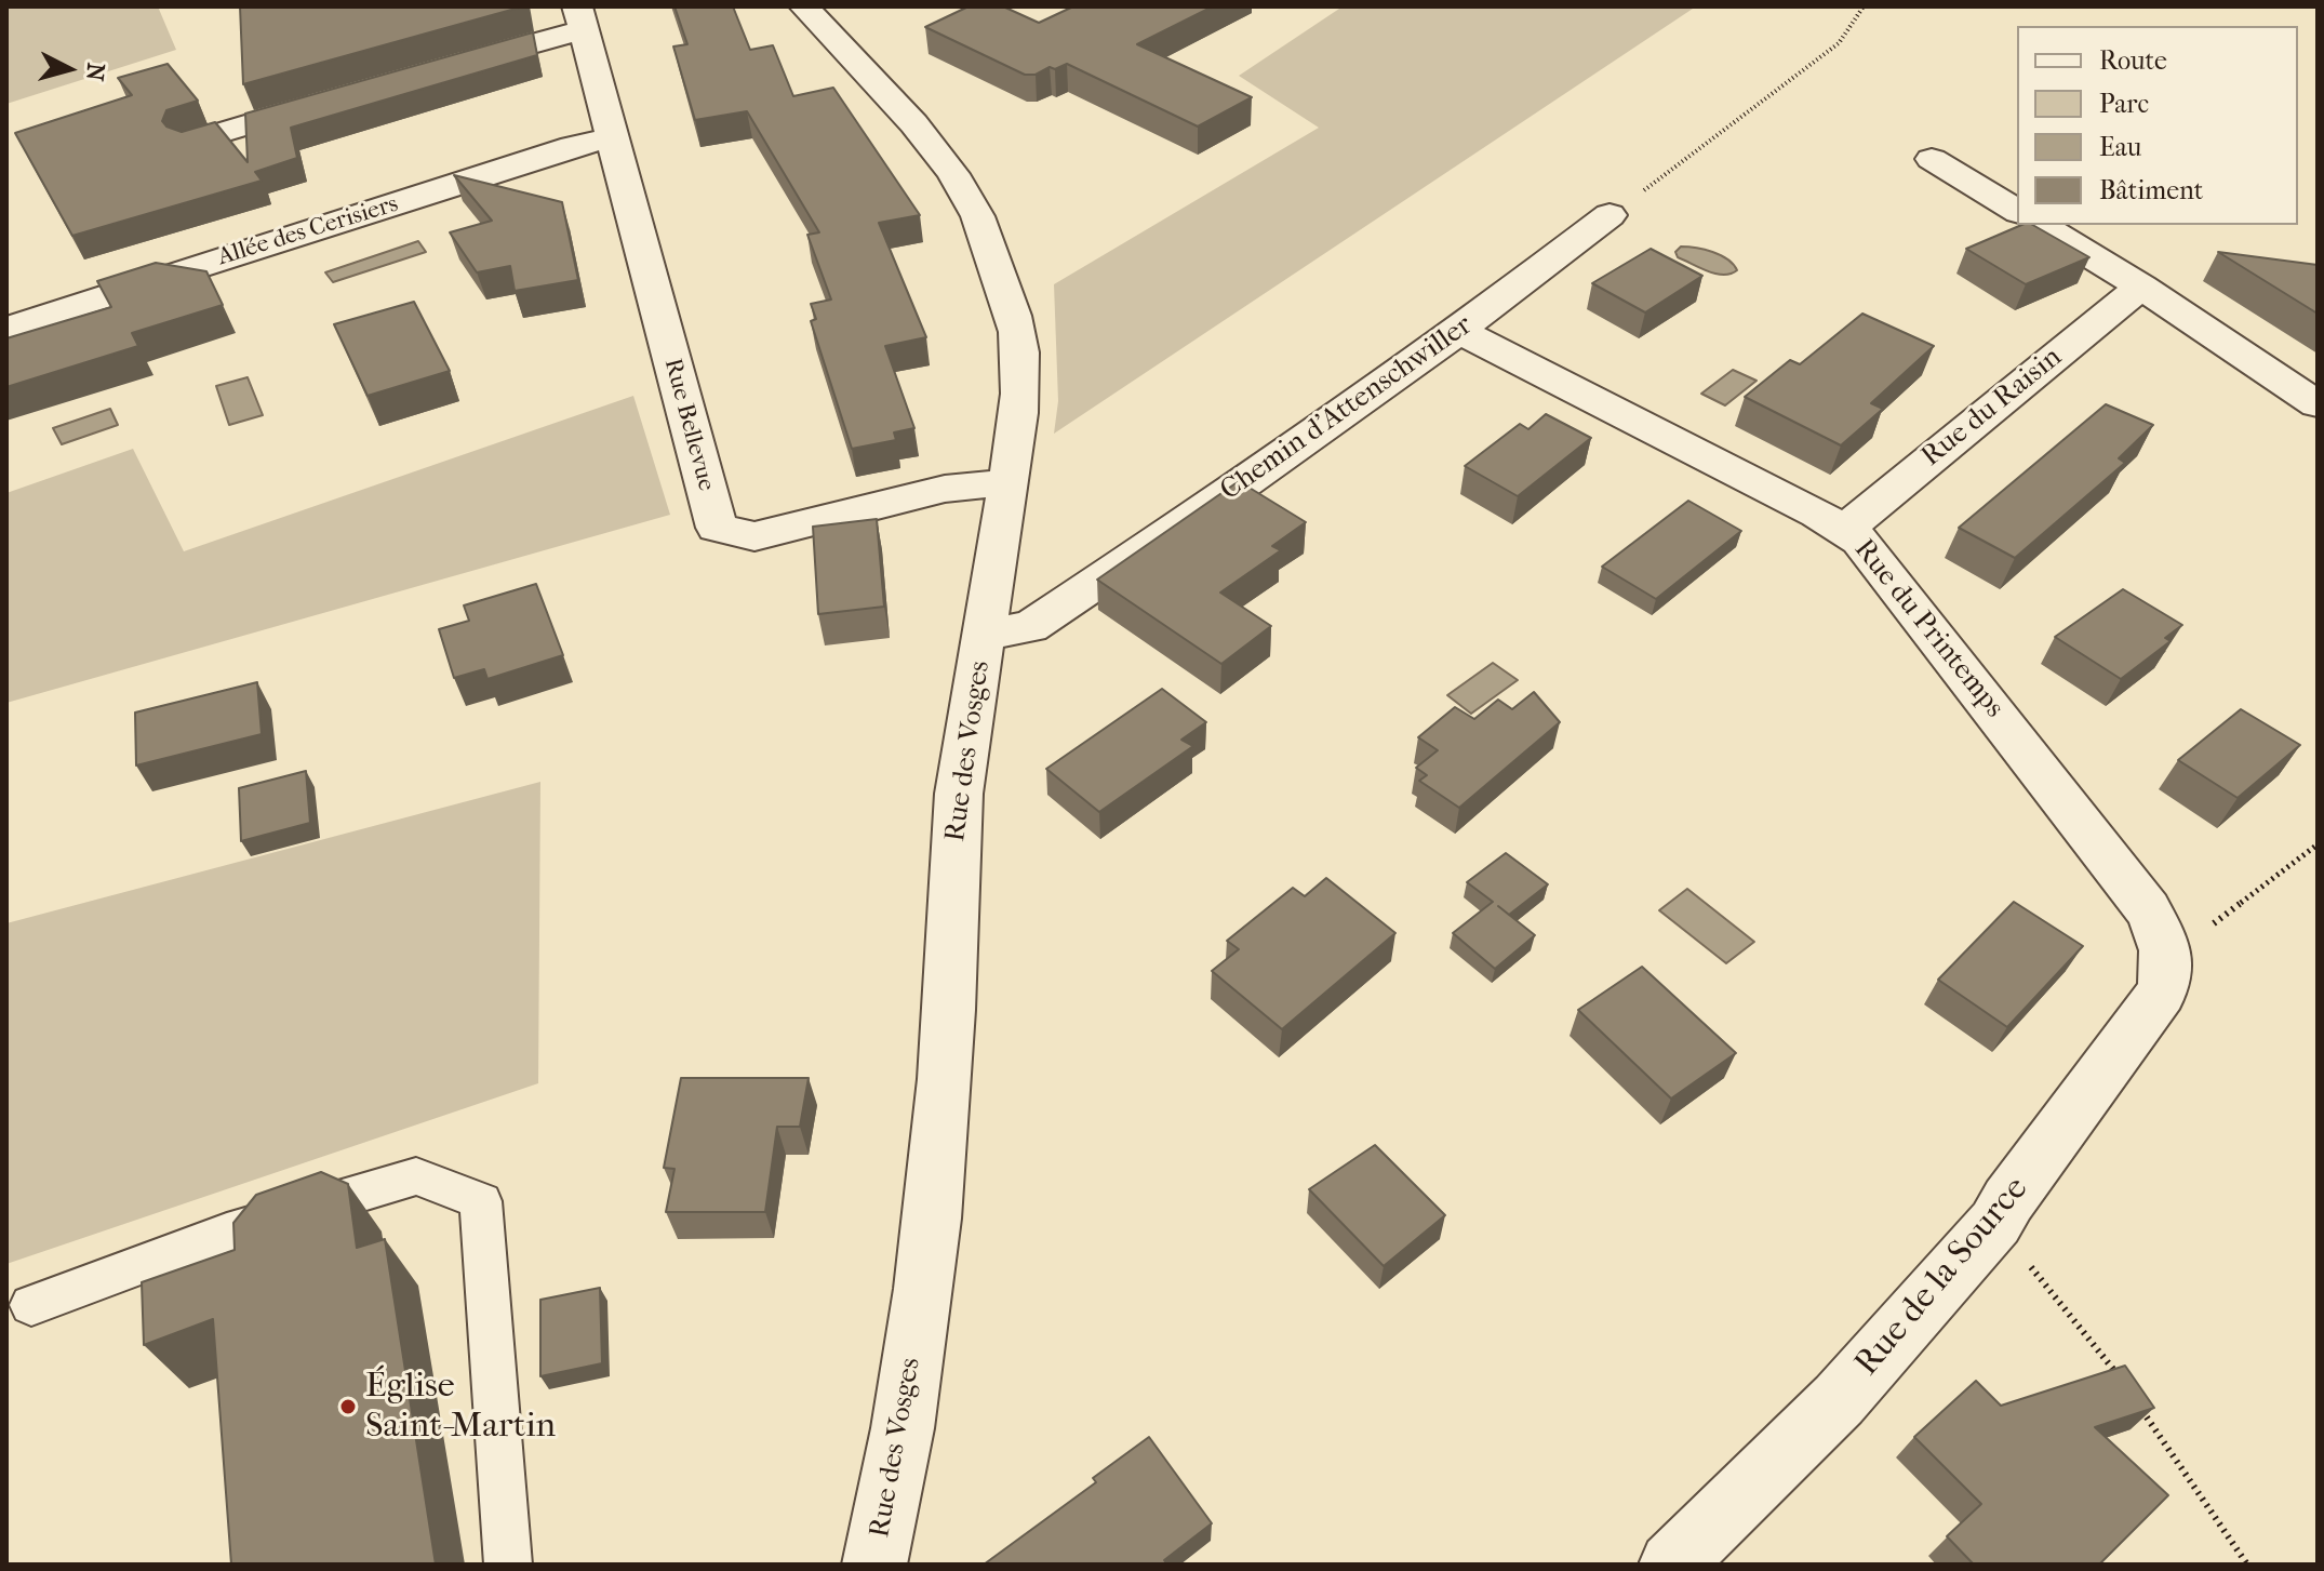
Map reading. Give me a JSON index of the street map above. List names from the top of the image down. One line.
{"streets":{"street":["Allée des Cerisiers","Rue du Raisin","Chemin d'Attenschwiller","Rue Bellevue","Rue du Printemps","Rue des Vosges","Rue de la Source"]},"crossings":[["Allée des Cerisiers","Rue Bellevue"],["Rue du Raisin","Rue du Printemps"],["Chemin d'Attenschwiller","Rue du Printemps"],["Chemin d'Attenschwiller","Rue des Vosges"],["Rue Bellevue","Rue des Vosges"],["Rue du Printemps","Rue de la Source"]],"places":["Église Saint-Martin"],"legend":["Route","Parc","Eau","Bâtiment"],"north":"right"}
